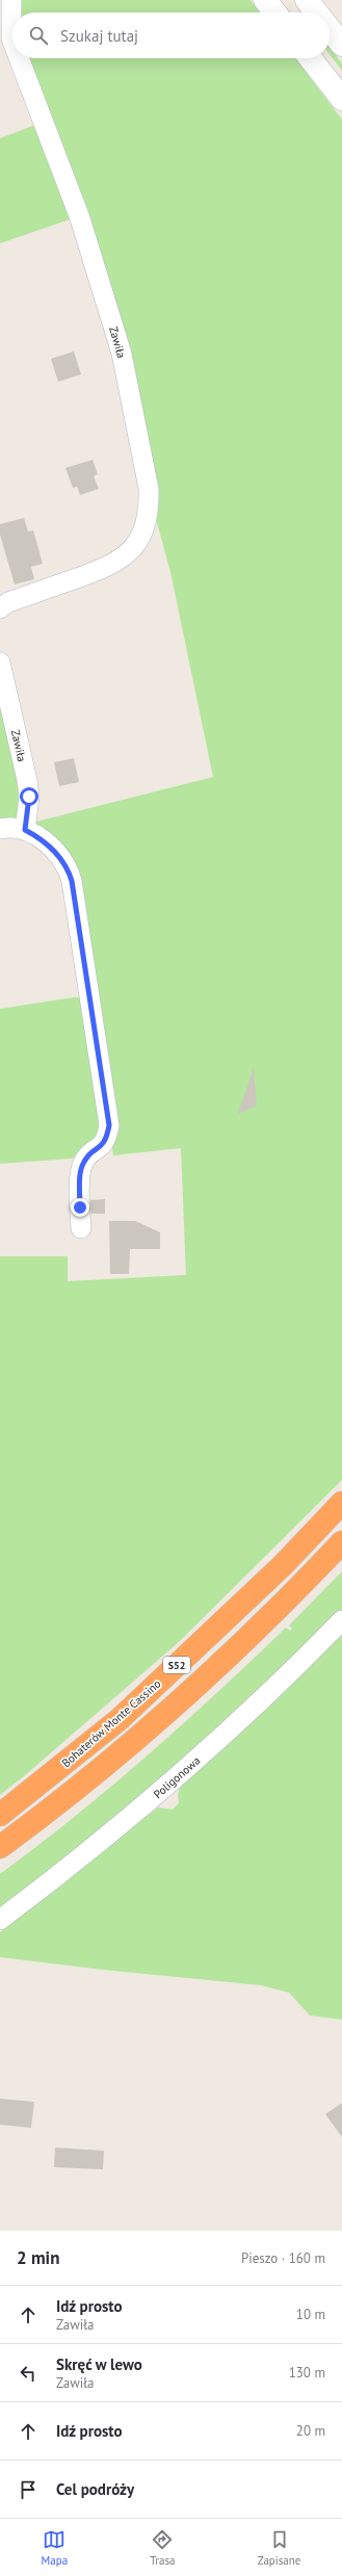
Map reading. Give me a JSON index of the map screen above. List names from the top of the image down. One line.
{"streets":{"highway":["S52","Bohaterów Monte Cassino"],"street":["Zawiła","Poligonowa"]},"page":{"search":"Szukaj tutaj","heading":["2 min","Pieszo · 160 m"],"list":[["Idź prosto","Zawiła","10 m"],["Skręć w lewo","Zawiła","130 m"],["Idź prosto","20 m"],"Cel podróży"],"nav":["Mapa","Trasa","Zapisane"]}}
